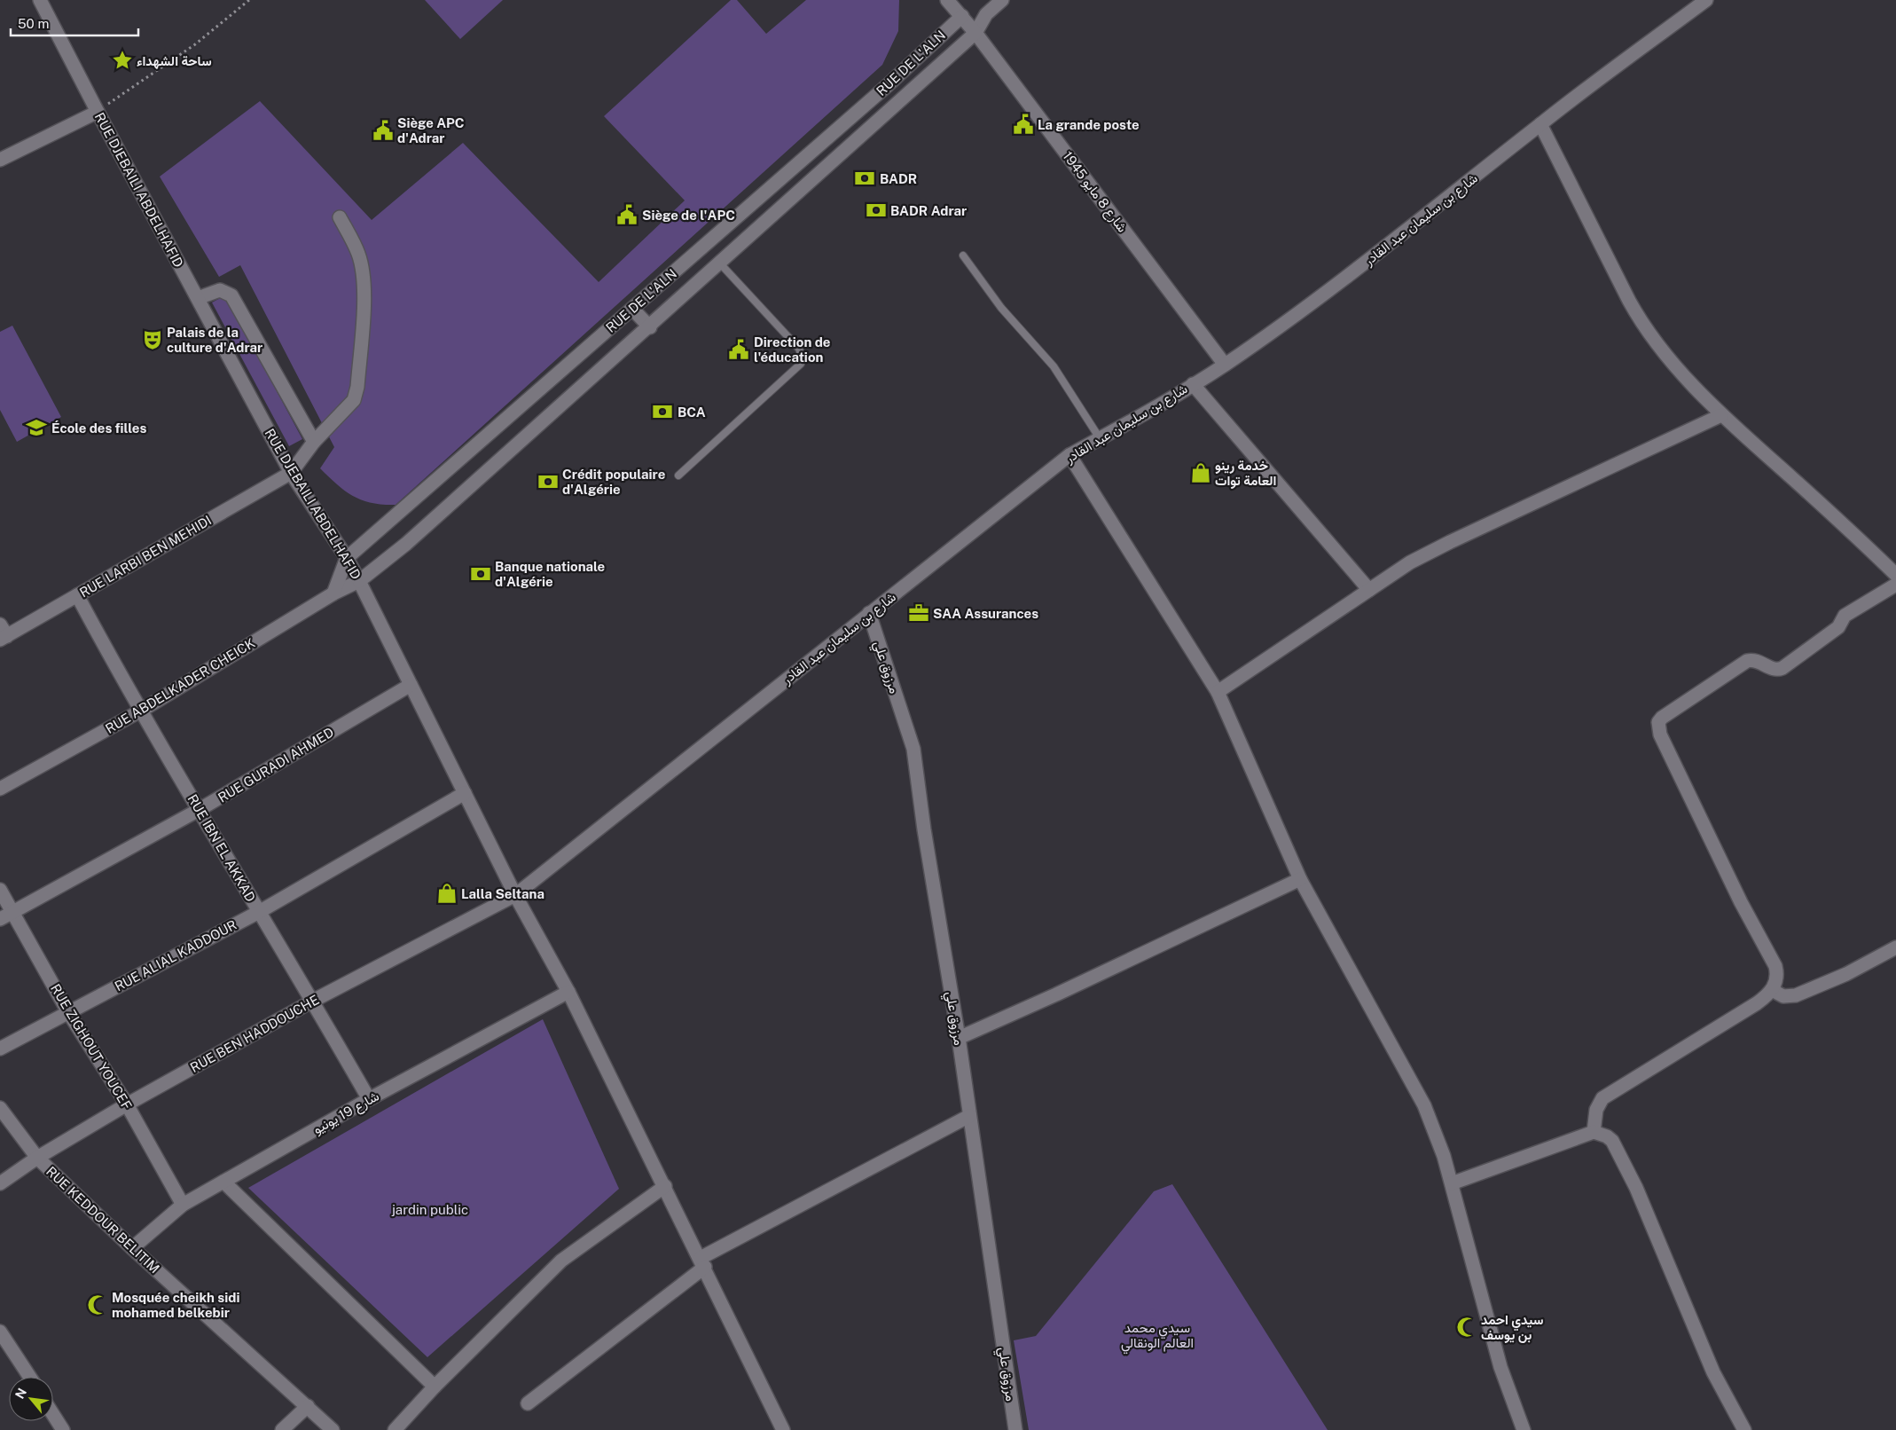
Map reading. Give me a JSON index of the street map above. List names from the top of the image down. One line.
{"streets":{"street":["RUE DE L'ALN","RUE DJEBAILI ABDELHAFID","شارع 8 مايو 1945","شارع بن سليمان عبد القادر","RUE LARBI BEN MEHIDI","مرزوق علي","RUE ABDELKADER CHEICK","RUE GURADI AHMED","RUE IBN EL AKKAD","RUE ALIAL KADDOUR","RUE BEN HADDOUCHE","RUE ZIGHOUT YOUCEF","شارع 19 يونيو","RUE KEDDOUR BELITIM"]},"crossings":[["RUE DE L'ALN","RUE DJEBAILI ABDELHAFID"],["RUE DE L'ALN","شارع 8 مايو 1945"],["RUE DE L'ALN","RUE ABDELKADER CHEICK"],["RUE DJEBAILI ABDELHAFID","شارع بن سليمان عبد القادر"],["RUE DJEBAILI ABDELHAFID","RUE LARBI BEN MEHIDI"],["RUE DJEBAILI ABDELHAFID","RUE ABDELKADER CHEICK"],["RUE DJEBAILI ABDELHAFID","RUE GURADI AHMED"],["RUE DJEBAILI ABDELHAFID","RUE ALIAL KADDOUR"],["RUE DJEBAILI ABDELHAFID","RUE BEN HADDOUCHE"],["RUE DJEBAILI ABDELHAFID","شارع 19 يونيو"],["شارع 8 مايو 1945","شارع بن سليمان عبد القادر"],["شارع بن سليمان عبد القادر","مرزوق علي"],["شارع بن سليمان عبد القادر","RUE BEN HADDOUCHE"],["RUE LARBI BEN MEHIDI","RUE IBN EL AKKAD"],["RUE ABDELKADER CHEICK","RUE IBN EL AKKAD"],["RUE GURADI AHMED","RUE IBN EL AKKAD"],["RUE GURADI AHMED","RUE ZIGHOUT YOUCEF"],["RUE IBN EL AKKAD","RUE ALIAL KADDOUR"],["RUE IBN EL AKKAD","RUE BEN HADDOUCHE"],["RUE IBN EL AKKAD","شارع 19 يونيو"],["RUE ALIAL KADDOUR","RUE ZIGHOUT YOUCEF"],["RUE BEN HADDOUCHE","RUE ZIGHOUT YOUCEF"],["RUE BEN HADDOUCHE","RUE KEDDOUR BELITIM"],["RUE ZIGHOUT YOUCEF","شارع 19 يونيو"],["شارع 19 يونيو","RUE KEDDOUR BELITIM"]],"parks":["jardin public","سيدي محمد العالم الونقالي"],"places":{"place":["ساحة الشهداء"],"public building":["La grande poste","Siège APC d'Adrar","Siège de l'APC","Direction de l'éducation"],"bank":["BADR","BADR Adrar","BCA","Crédit populaire d'Algérie","Banque nationale d'Algérie"],"theatre":["Palais de la culture d'Adrar"],"school or university":["École des filles"],"shop":["خدمة رينو العامة توات","Lalla Seltana"],"office":["SAA Assurances"],"mosque":["Mosquée cheikh sidi mohamed belkebir","سيدي احمد بن يوسف"]},"scale_bar":"50 m","north":"top left"}
